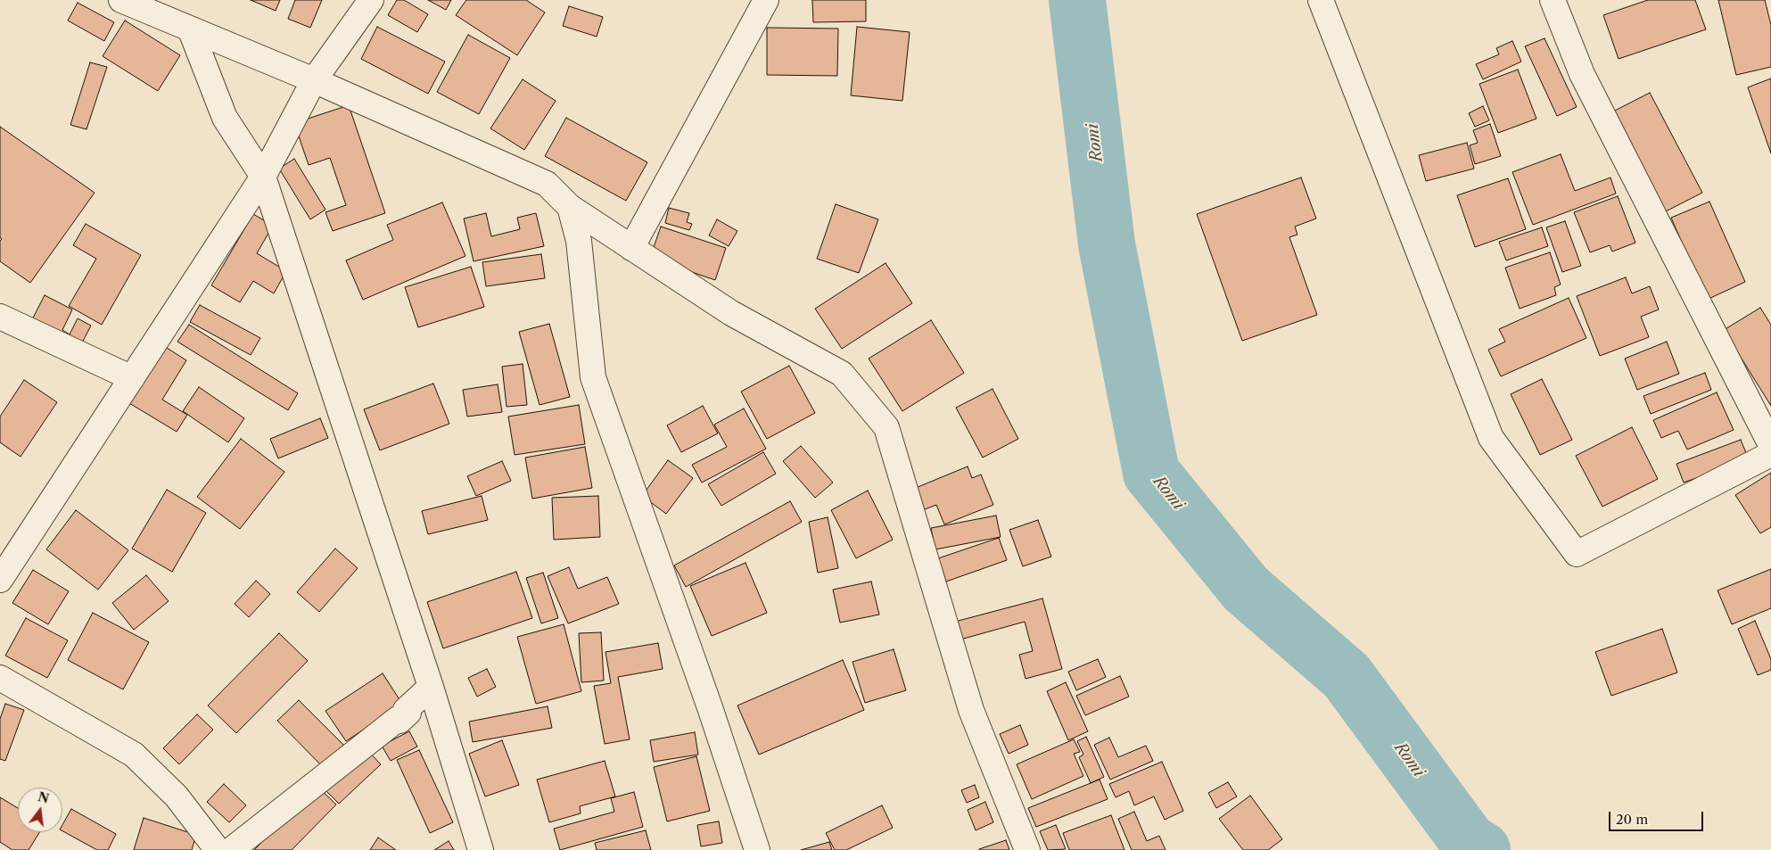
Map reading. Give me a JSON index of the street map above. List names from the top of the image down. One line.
{"water":["Romi"],"scale_bar":"20 m","north":"top"}
